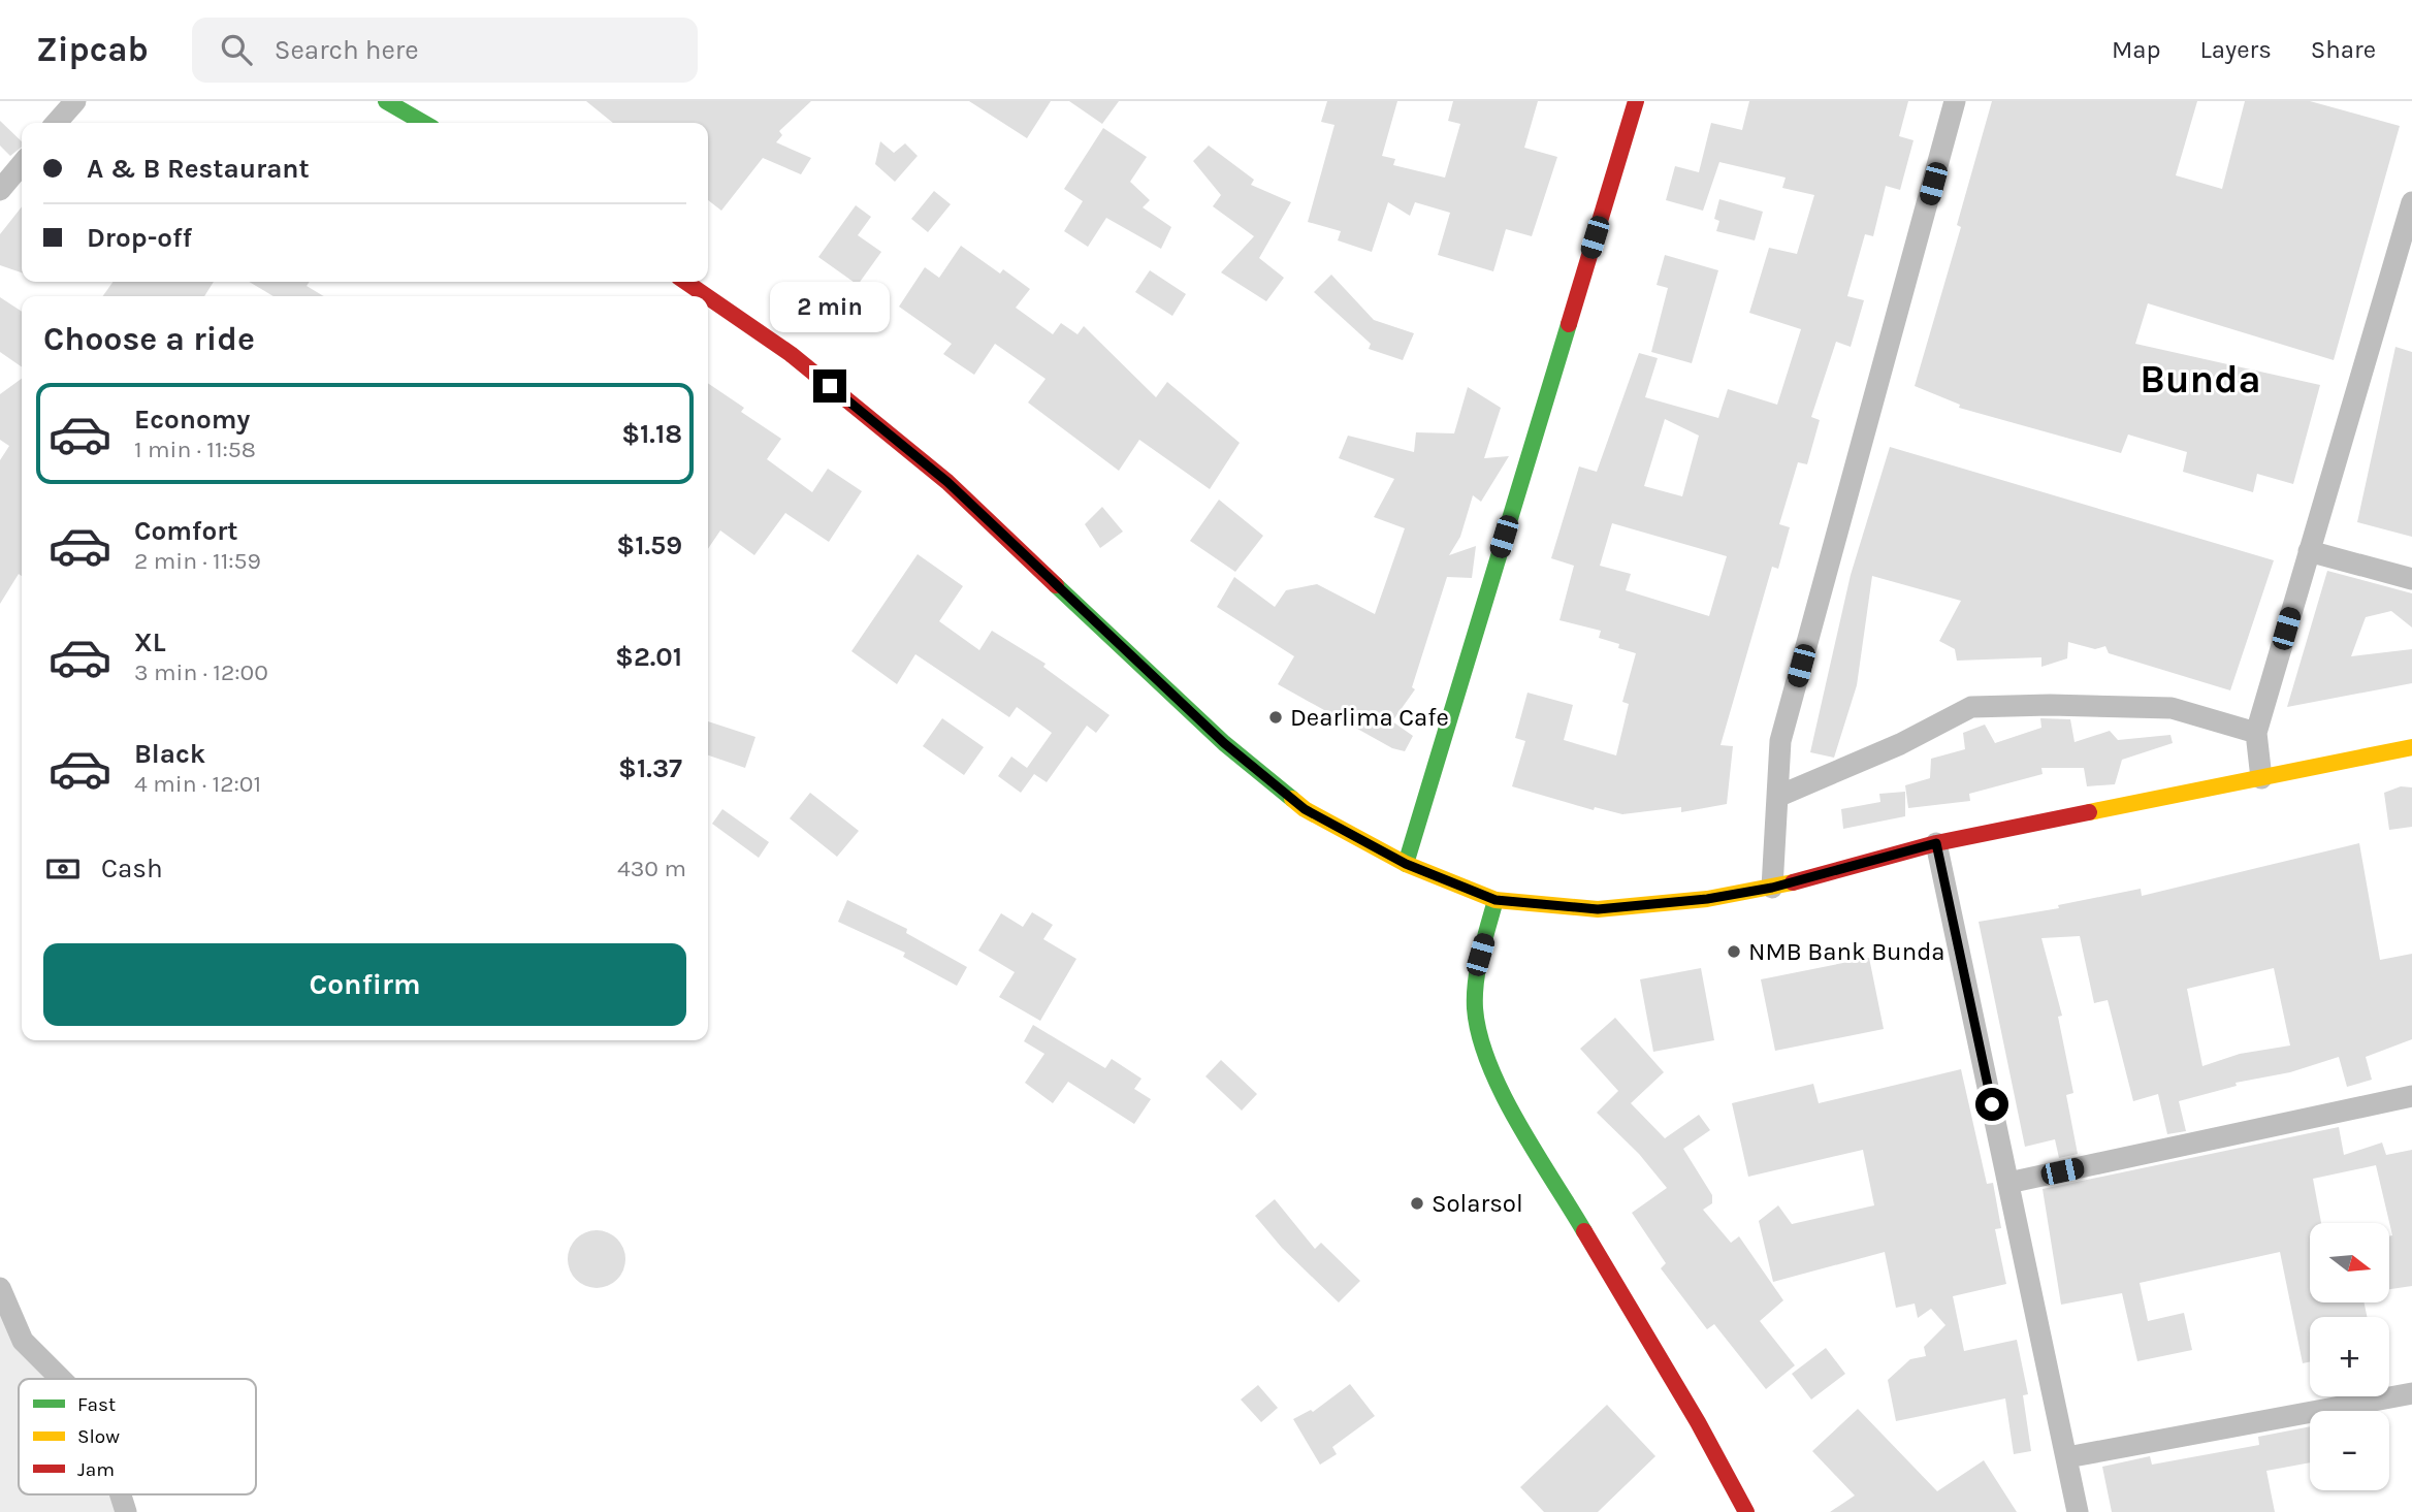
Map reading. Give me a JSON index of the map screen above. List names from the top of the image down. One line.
{"districts":["Bunda"],"places":["Dearlima Cafe","NMB Bank Bunda","Solarsol"],"legend":["Fast","Slow","Jam"],"north":"right","page":{"header":"Zipcab","search":"Search here","nav":["Map","Layers","Share"],"banner":["A & B Restaurant","Drop-off"],"bubble":"2 min","heading":"Choose a ride","list":[{"name":"Economy","note":"1 min · 11:58","value":"$1.18"},{"name":"Comfort","note":"2 min · 11:59","value":"$1.59"},{"name":"XL","note":"3 min · 12:00","value":"$2.01"},{"name":"Black","note":"4 min · 12:01","value":"$1.37"}],"pay":["Cash","430 m"],"buttons":"Confirm","map_buttons":["+","−"]}}
